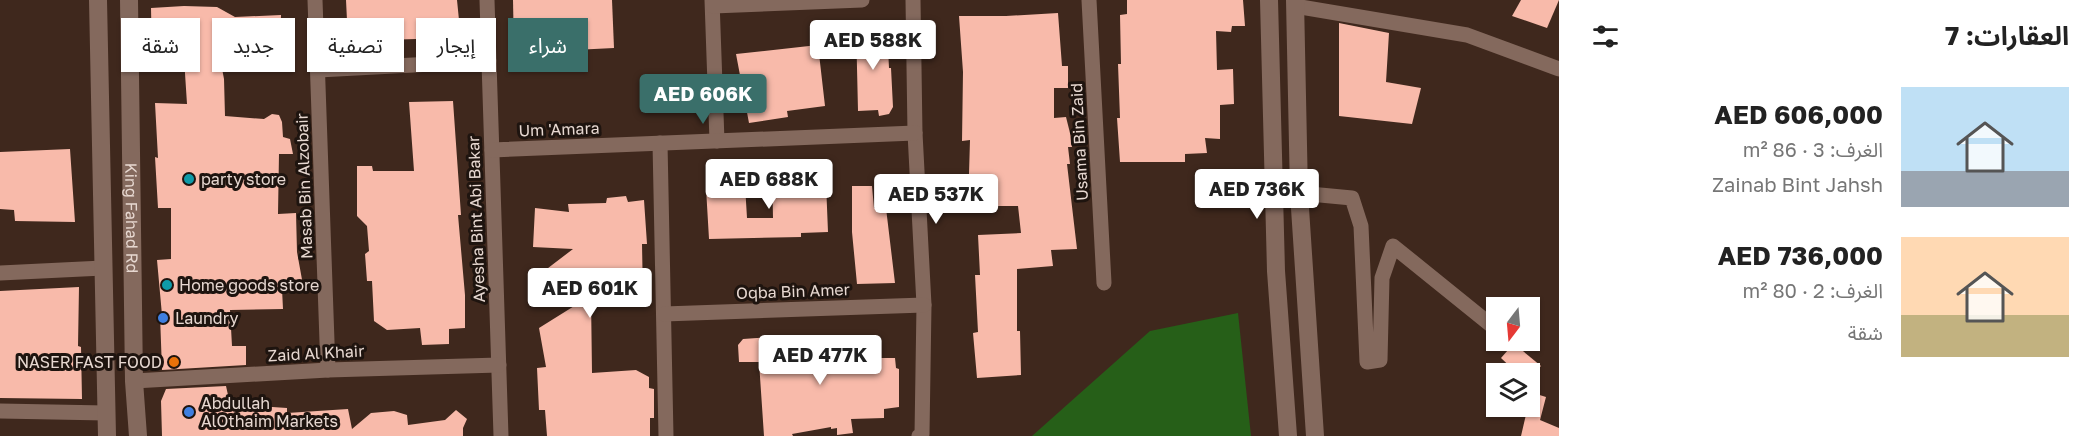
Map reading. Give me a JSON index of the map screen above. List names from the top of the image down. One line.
{"streets":{"street":["Um 'Amara","Usama Bin Zaid","Masab Bin Alzobair","King Fahad Rd","Ayesha Bint Abi Bakar","Oqba Bin Amer","Zaid Al Khair"]},"crossings":[["Um 'Amara","Ayesha Bint Abi Bakar"],["Masab Bin Alzobair","Zaid Al Khair"],["King Fahad Rd","Zaid Al Khair"],["Ayesha Bint Abi Bakar","Zaid Al Khair"]],"places":["party store","Home goods store","Laundry","NASER FAST FOOD","Abdullah AlOthaim Markets"],"north":"bottom","page":{"heading":"العقارات: 7","chip":["شراء","إيجار","تصفية","جديد","شقة"],"price":["AED 588K","AED 606K","AED 688K","AED 736K","AED 537K","AED 601K","AED 477K"],"list":[{"name":"AED 606,000","note":"الغرف: 3 · 86 m² · Zainab Bint Jahsh"},{"name":"AED 736,000","note":"الغرف: 2 · 80 m² · شقة"}]}}
